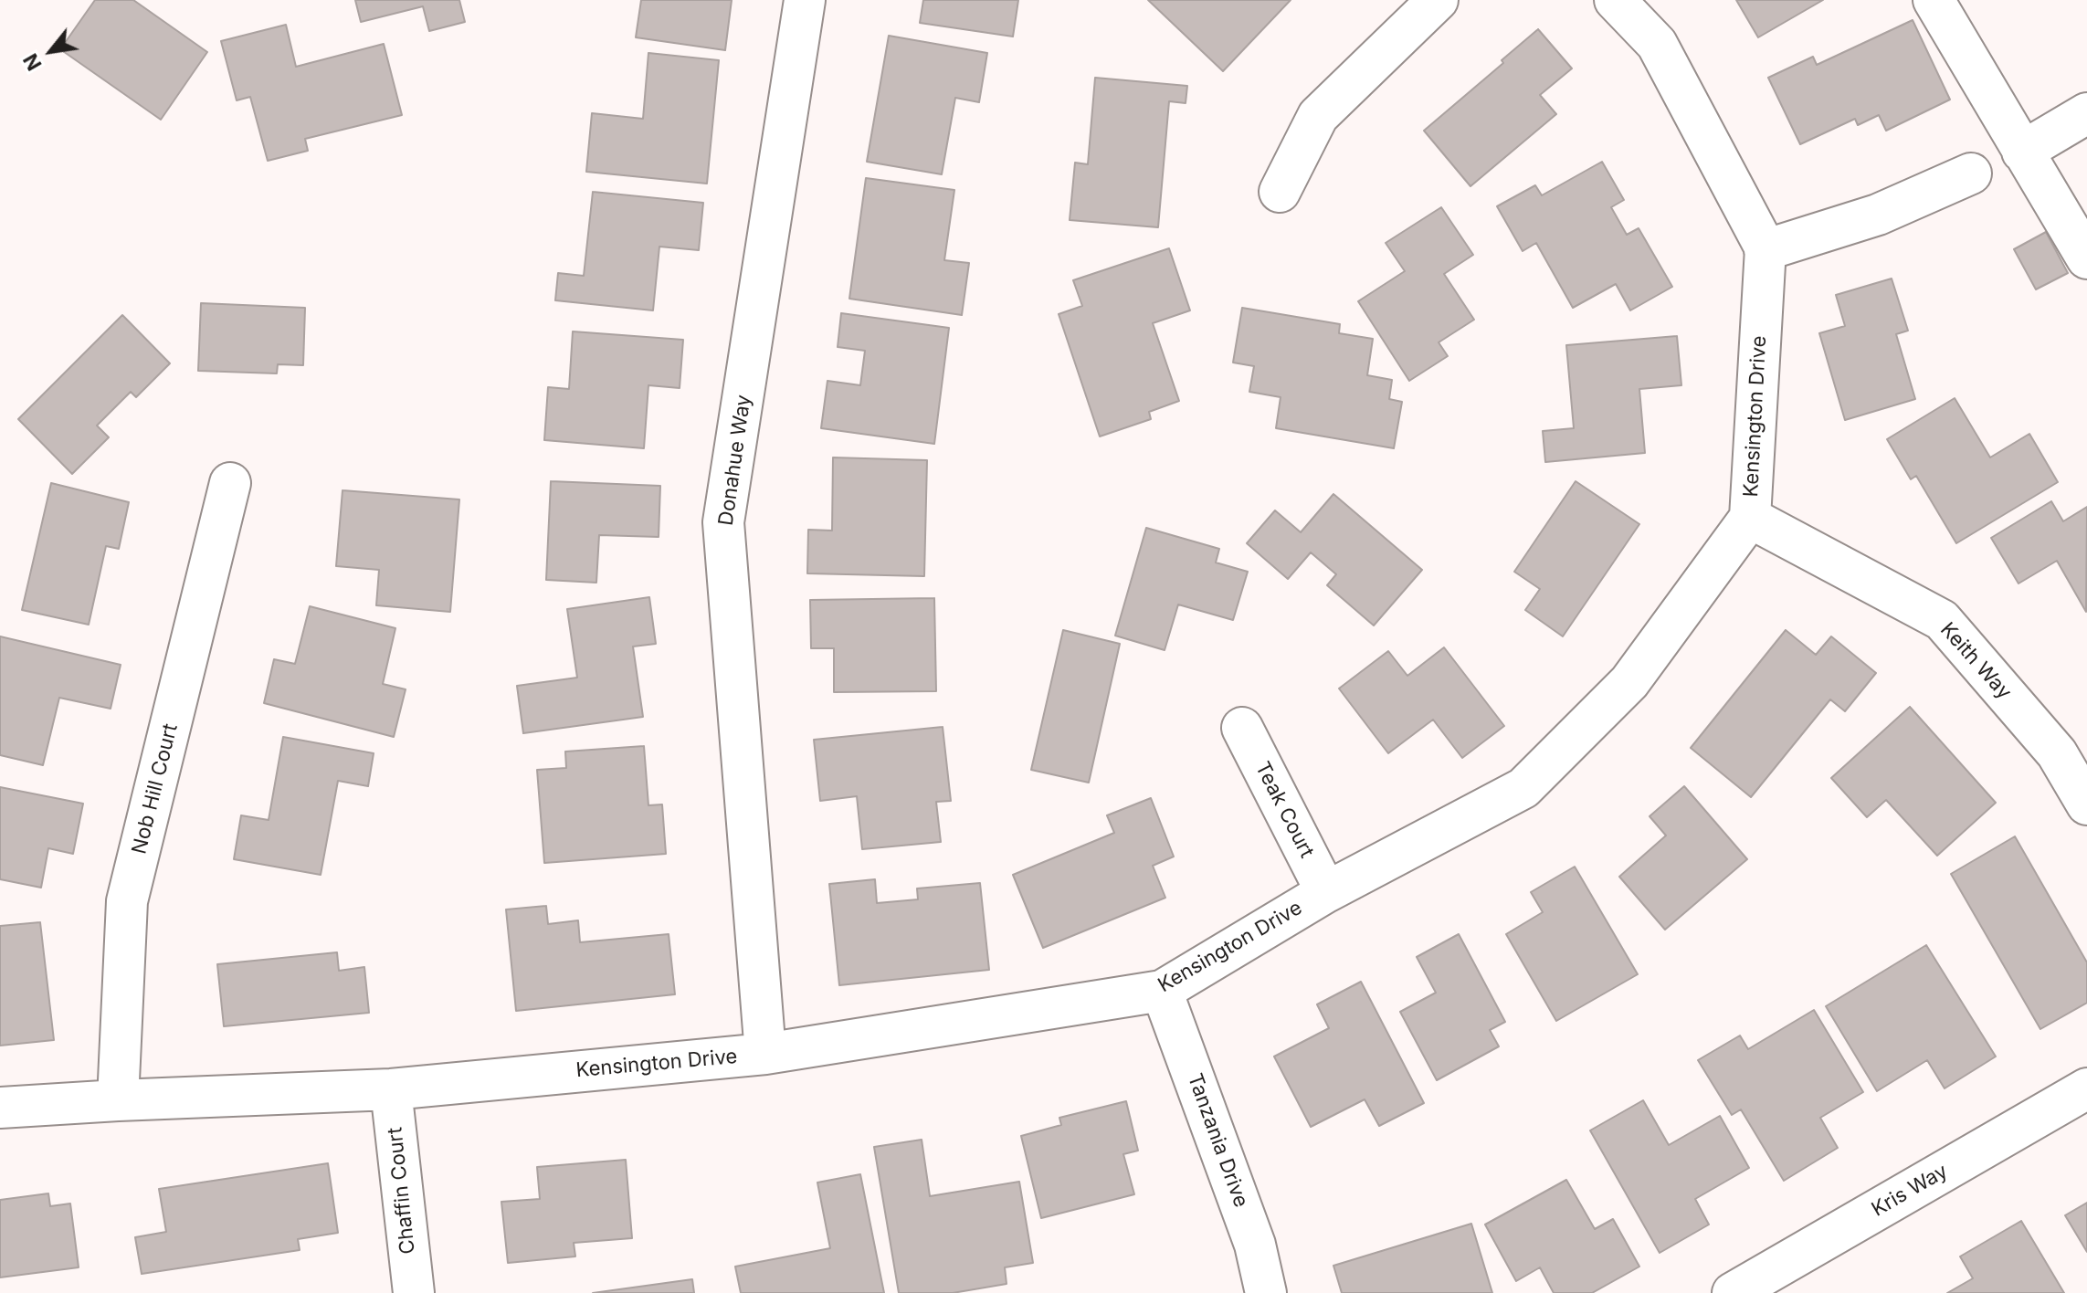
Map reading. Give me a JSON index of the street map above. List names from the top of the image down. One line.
{"streets":{"street":["Kensington Drive","Donahue Way","Keith Way","Nob Hill Court","Teak Court","Tanzania Drive","Chaffin Court","Kris Way"]},"crossings":[["Kensington Drive","Donahue Way"],["Kensington Drive","Keith Way"],["Kensington Drive","Nob Hill Court"],["Kensington Drive","Teak Court"],["Kensington Drive","Tanzania Drive"],["Kensington Drive","Chaffin Court"]],"north":"bottom left"}
